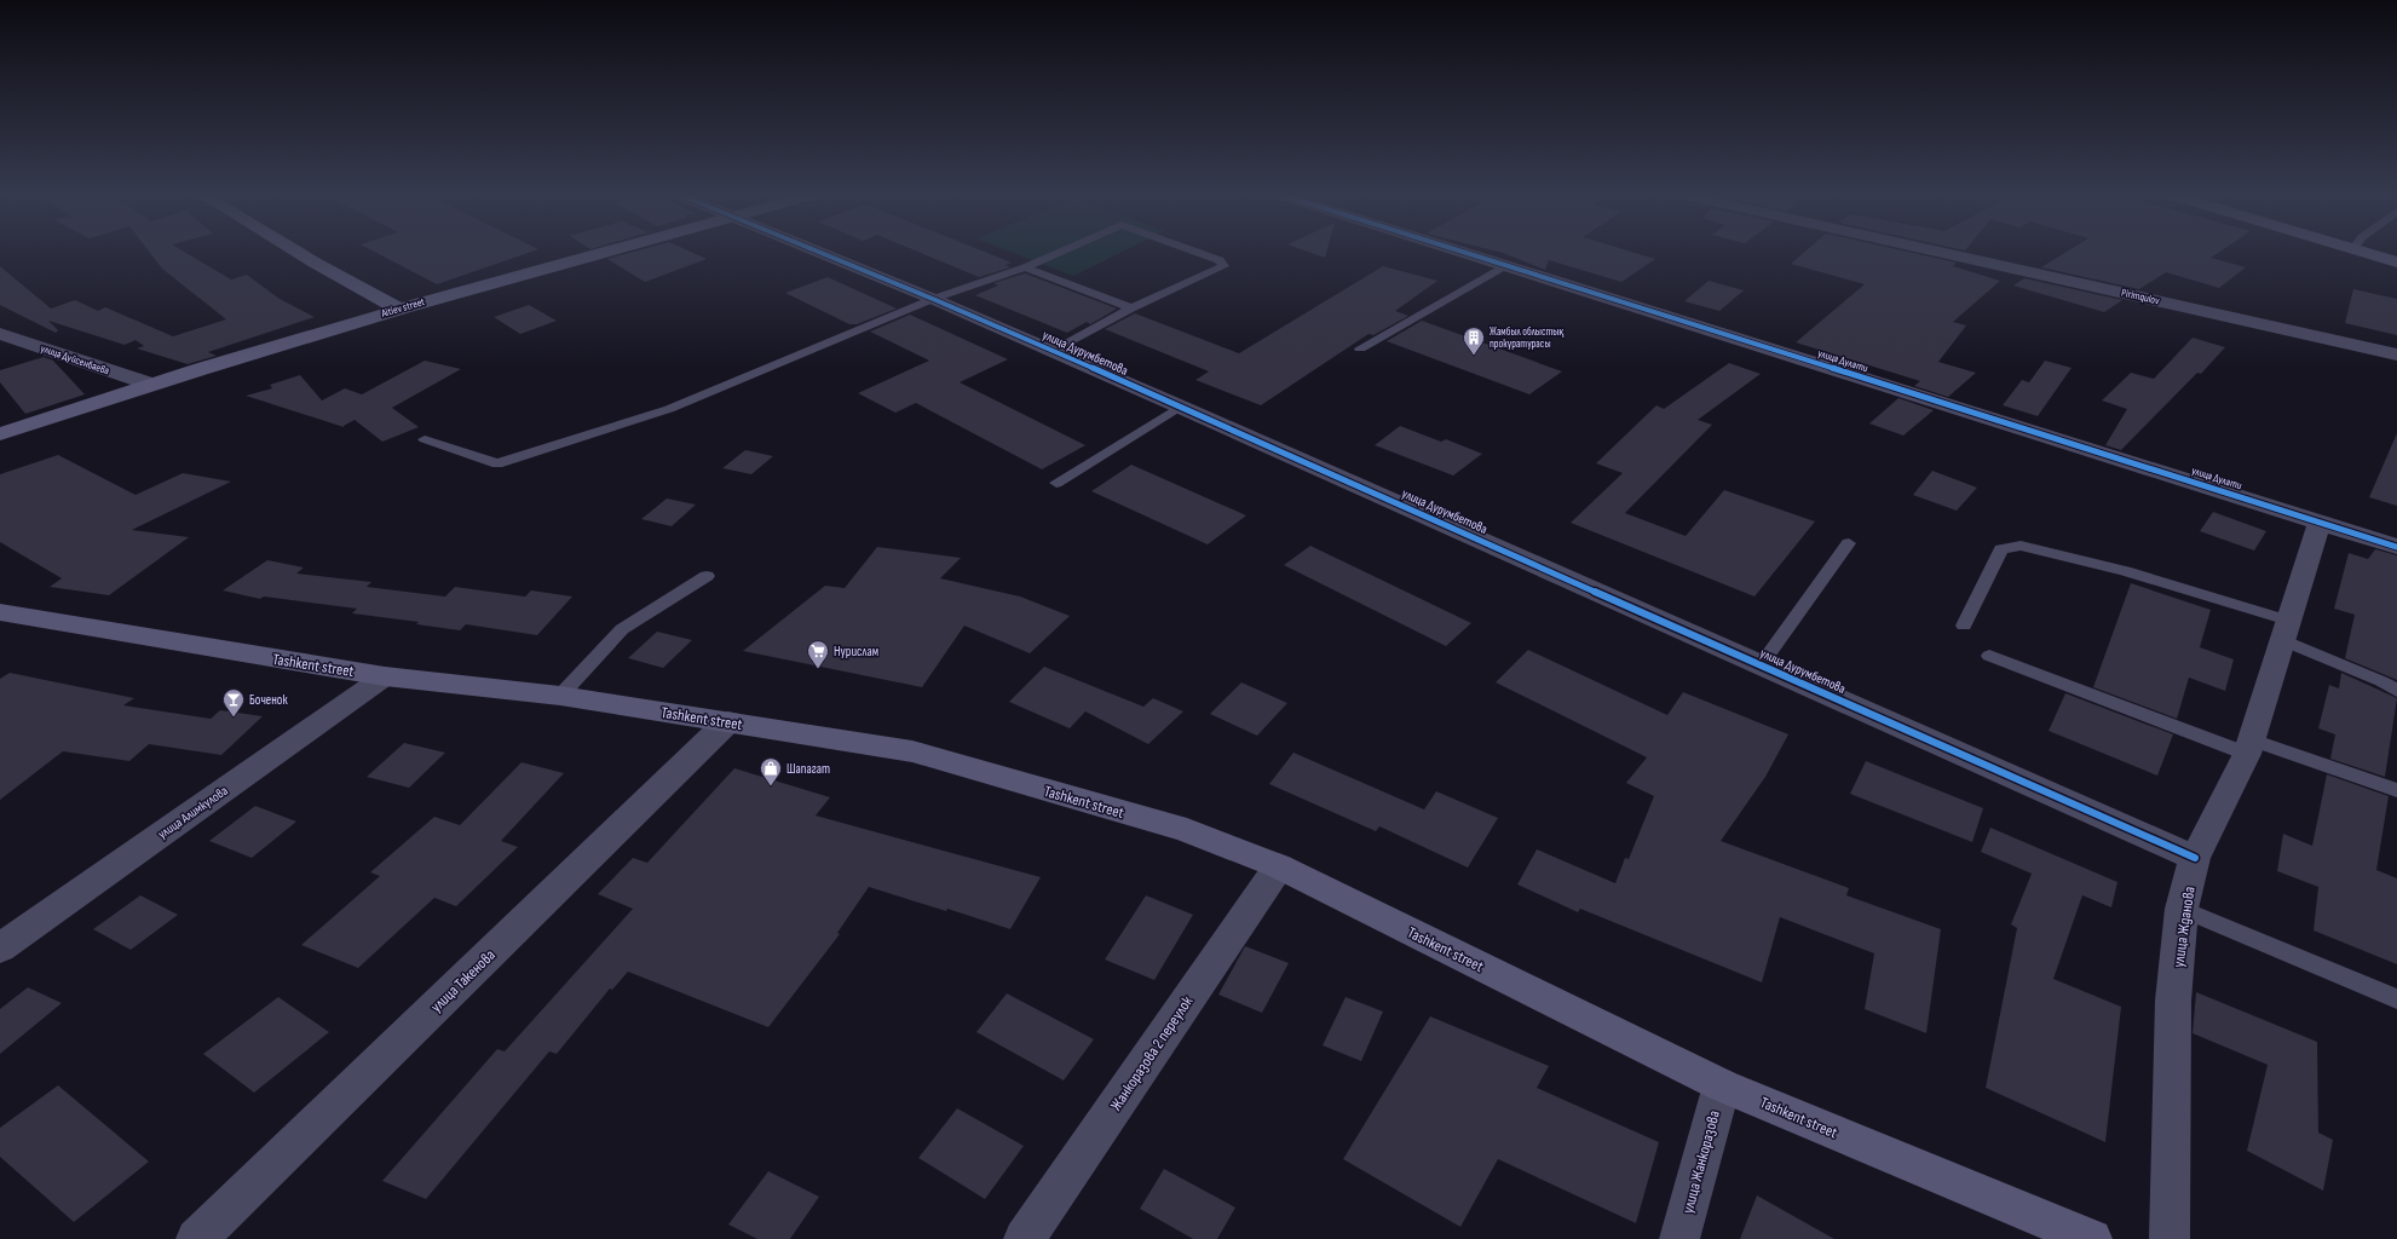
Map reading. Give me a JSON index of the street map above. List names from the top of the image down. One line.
{"streets":{"main road":["Aitiev street","Tashkent street"],"street":["Pirimqulov","улица Дурумбетова","улица Дуйсенбаева","улица Дулати","улица Алимкулова","улица Жданова","улица Такенова","Жанкоразова 2 переулок","улица Жанкоразова"]},"crossings":[["Aitiev street","улица Дуйсенбаева"],["улица Дурумбетова","улица Жданова"],["улица Дулати","улица Жданова"],["Tashkent street","улица Алимкулова"],["Tashkent street","улица Такенова"],["Tashkent street","Жанкоразова 2 переулок"],["Tashkent street","улица Жанкоразова"]],"places":{"building":["Жамбыл облыстық прокуратурасы"],"supermarket":["Нурислам"],"bar":["Боченок"],"shop":["Шапагат"]}}
